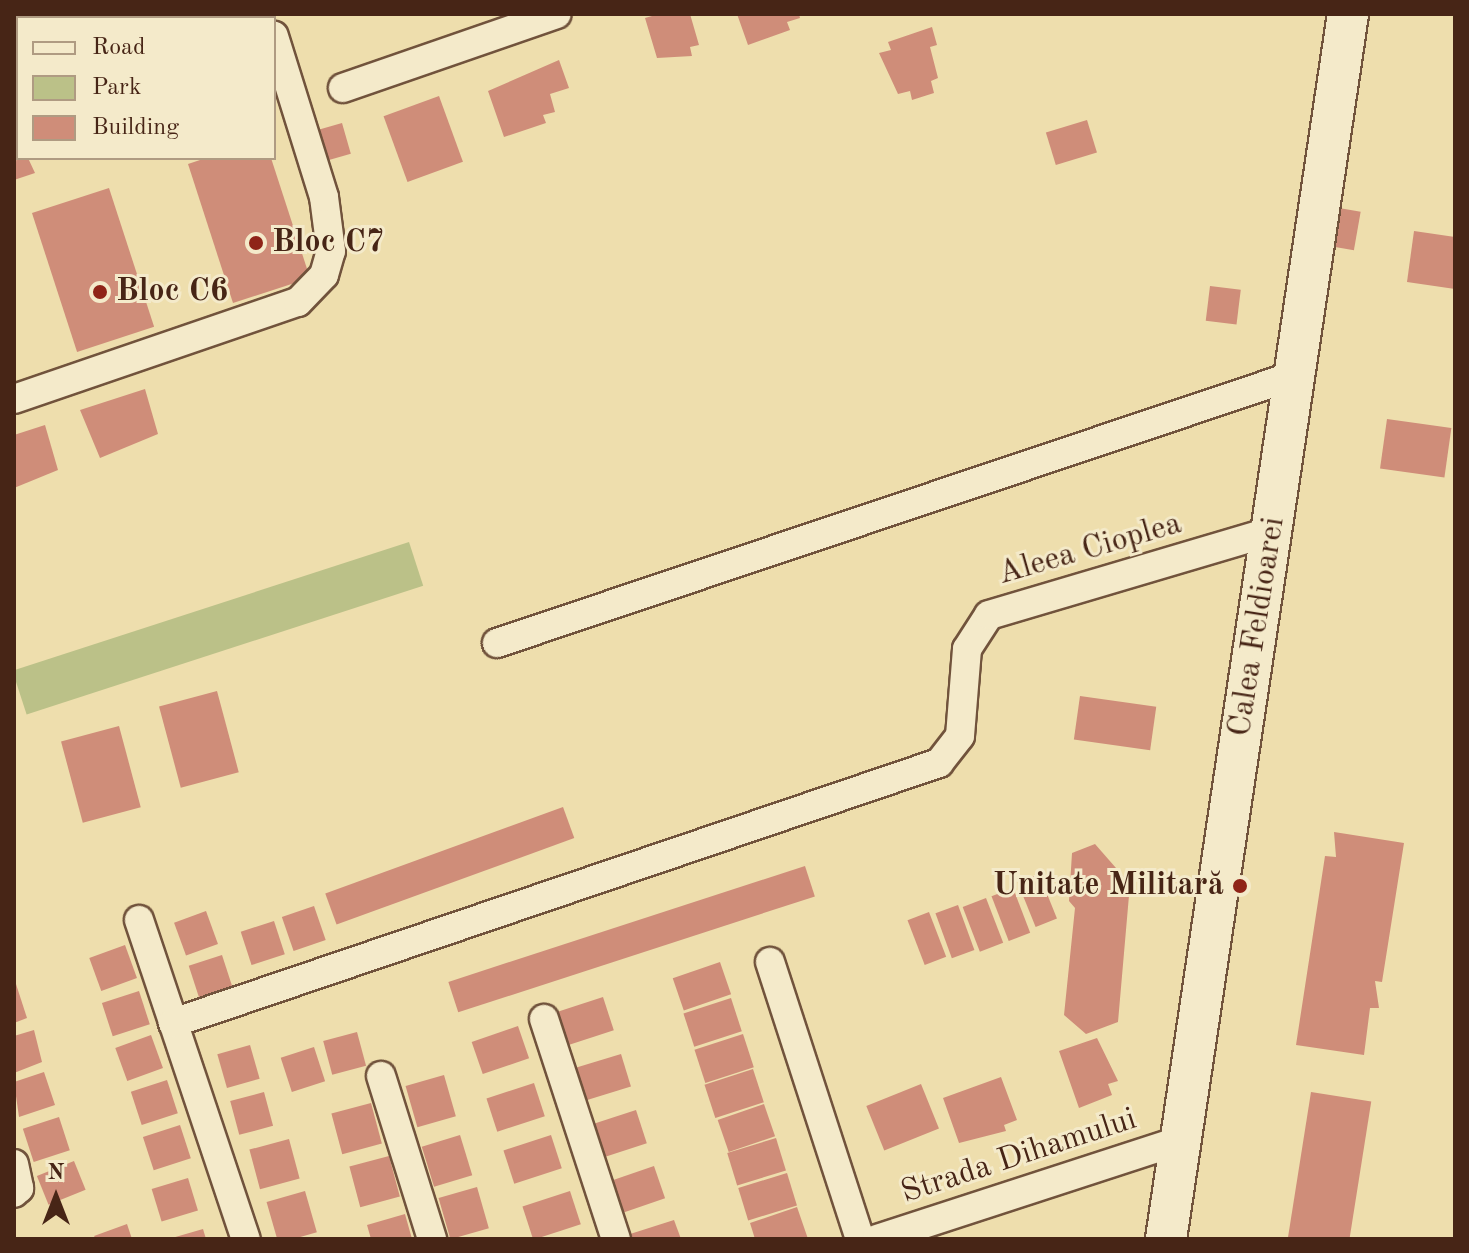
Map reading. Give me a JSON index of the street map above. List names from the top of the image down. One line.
{"streets":{"main road":["Calea Feldioarei"],"street":["Aleea Cioplea","Strada Dihamului"]},"crossings":[["Aleea Cioplea","Calea Feldioarei"],["Calea Feldioarei","Strada Dihamului"]],"places":["Bloc C7","Bloc C6","Unitate Militară"],"legend":["Road","Park","Building"],"north":"top"}
